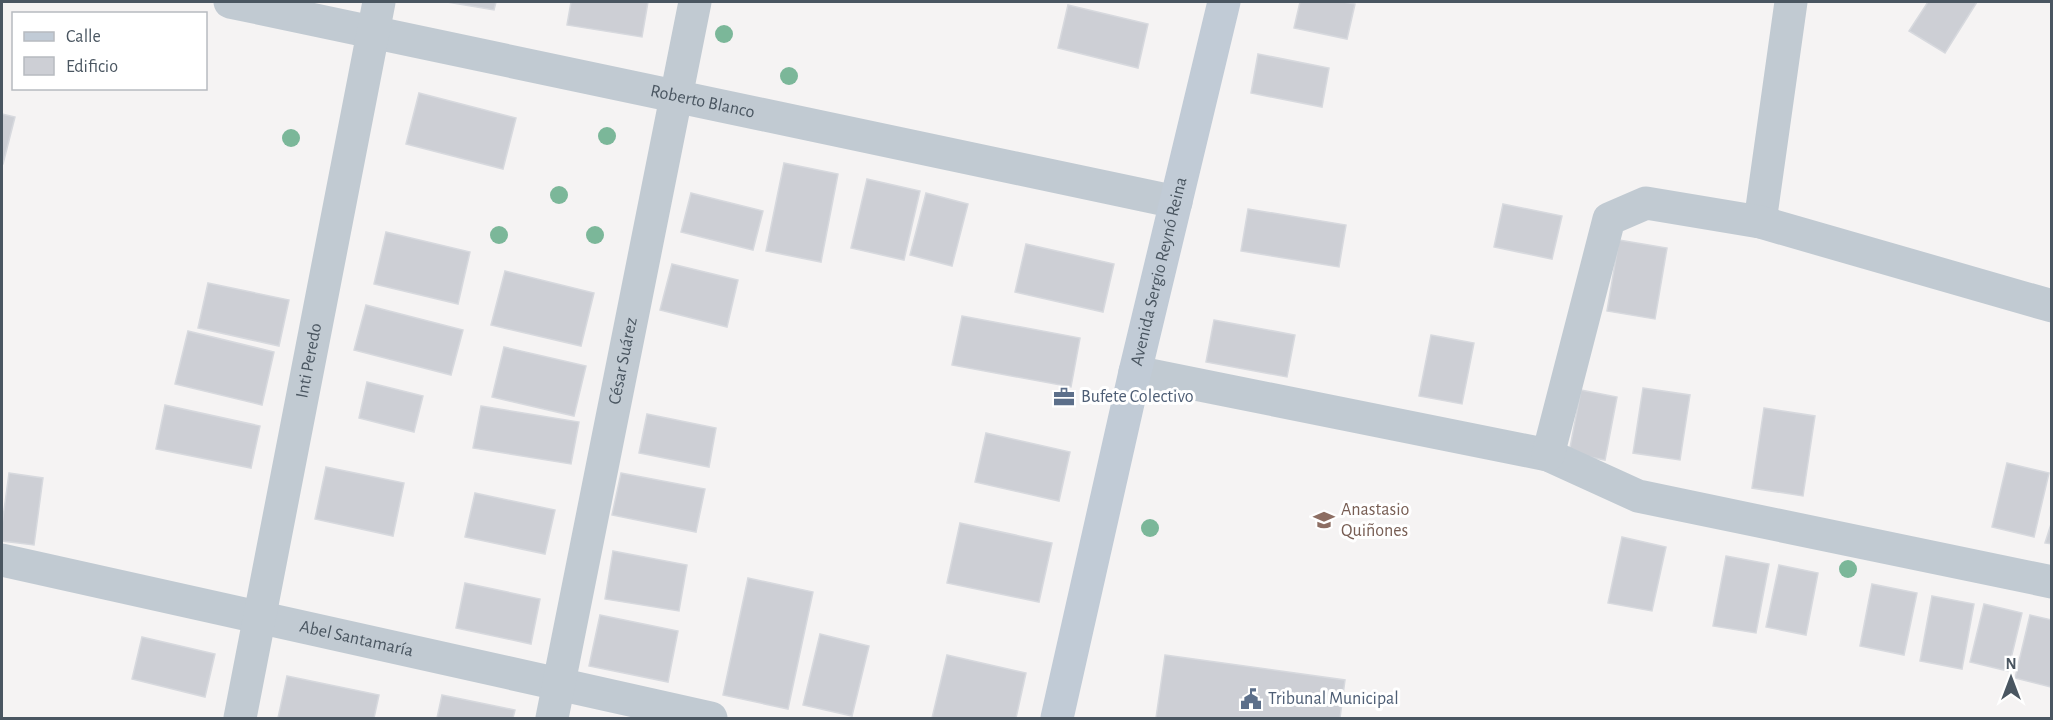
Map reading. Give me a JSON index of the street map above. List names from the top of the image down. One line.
{"streets":{"main road":["Avenida Sergio Reynó Reina"],"street":["Roberto Blanco","Inti Peredo","César Suárez","Abel Santamaría"]},"crossings":[["Roberto Blanco","Avenida Sergio Reynó Reina"],["Roberto Blanco","Inti Peredo"],["Roberto Blanco","César Suárez"],["Inti Peredo","Abel Santamaría"],["César Suárez","Abel Santamaría"]],"places":{"office":["Bufete Colectivo"],"school or university":["Anastasio Quiñones"],"public building":["Tribunal Municipal"]},"legend":["Calle","Edificio"],"north":"top"}
